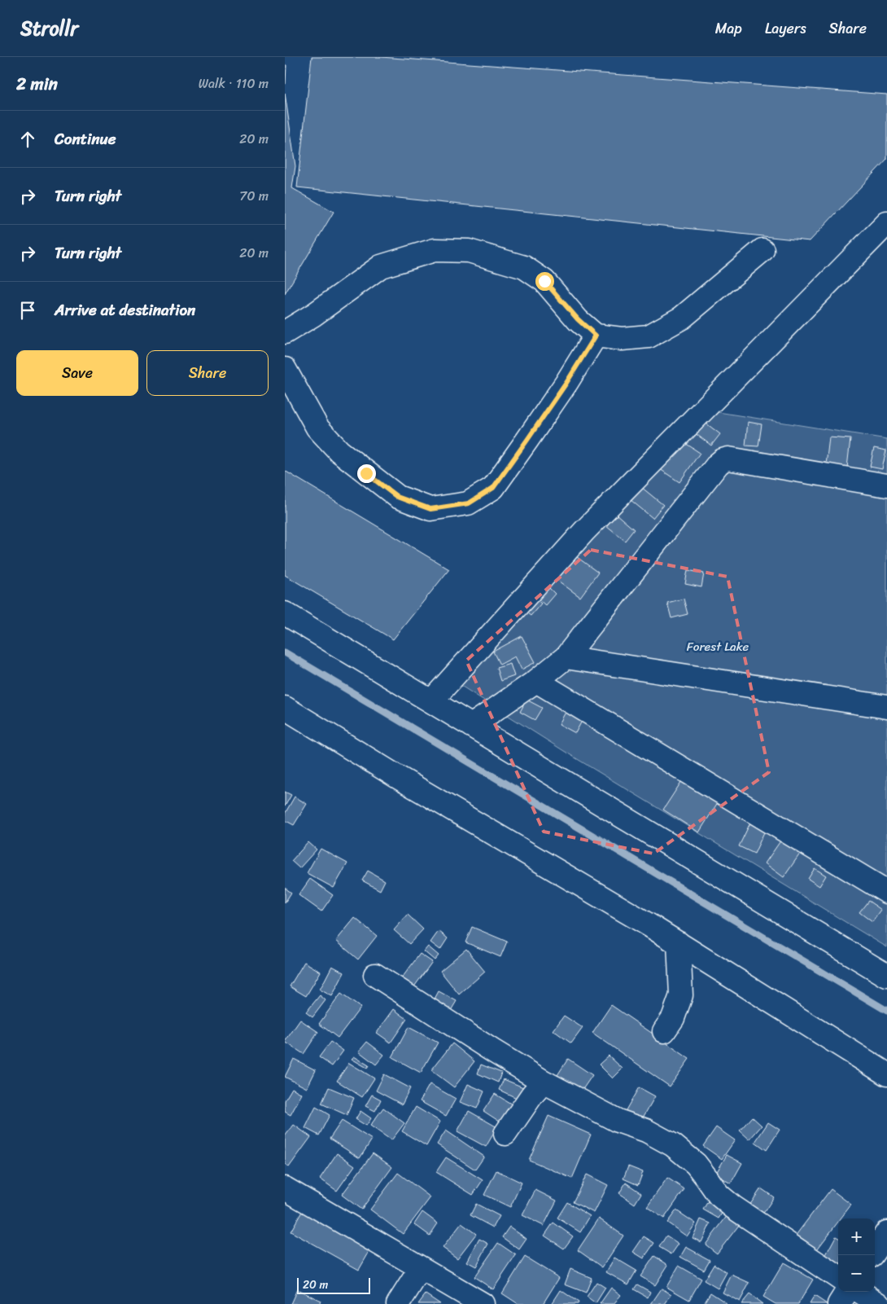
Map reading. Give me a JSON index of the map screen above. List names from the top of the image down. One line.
{"parks":["Forest Lake"],"scale_bar":"20 m","page":{"header":"Strollr","nav":["Map","Layers","Share"],"heading":["2 min","Walk · 110 m"],"list":[["Continue","20 m"],["Turn right","70 m"],["Turn right","20 m"],"Arrive at destination"],"buttons":["Save","Share"],"map_buttons":["+","−"],"scale":"20 m"}}
